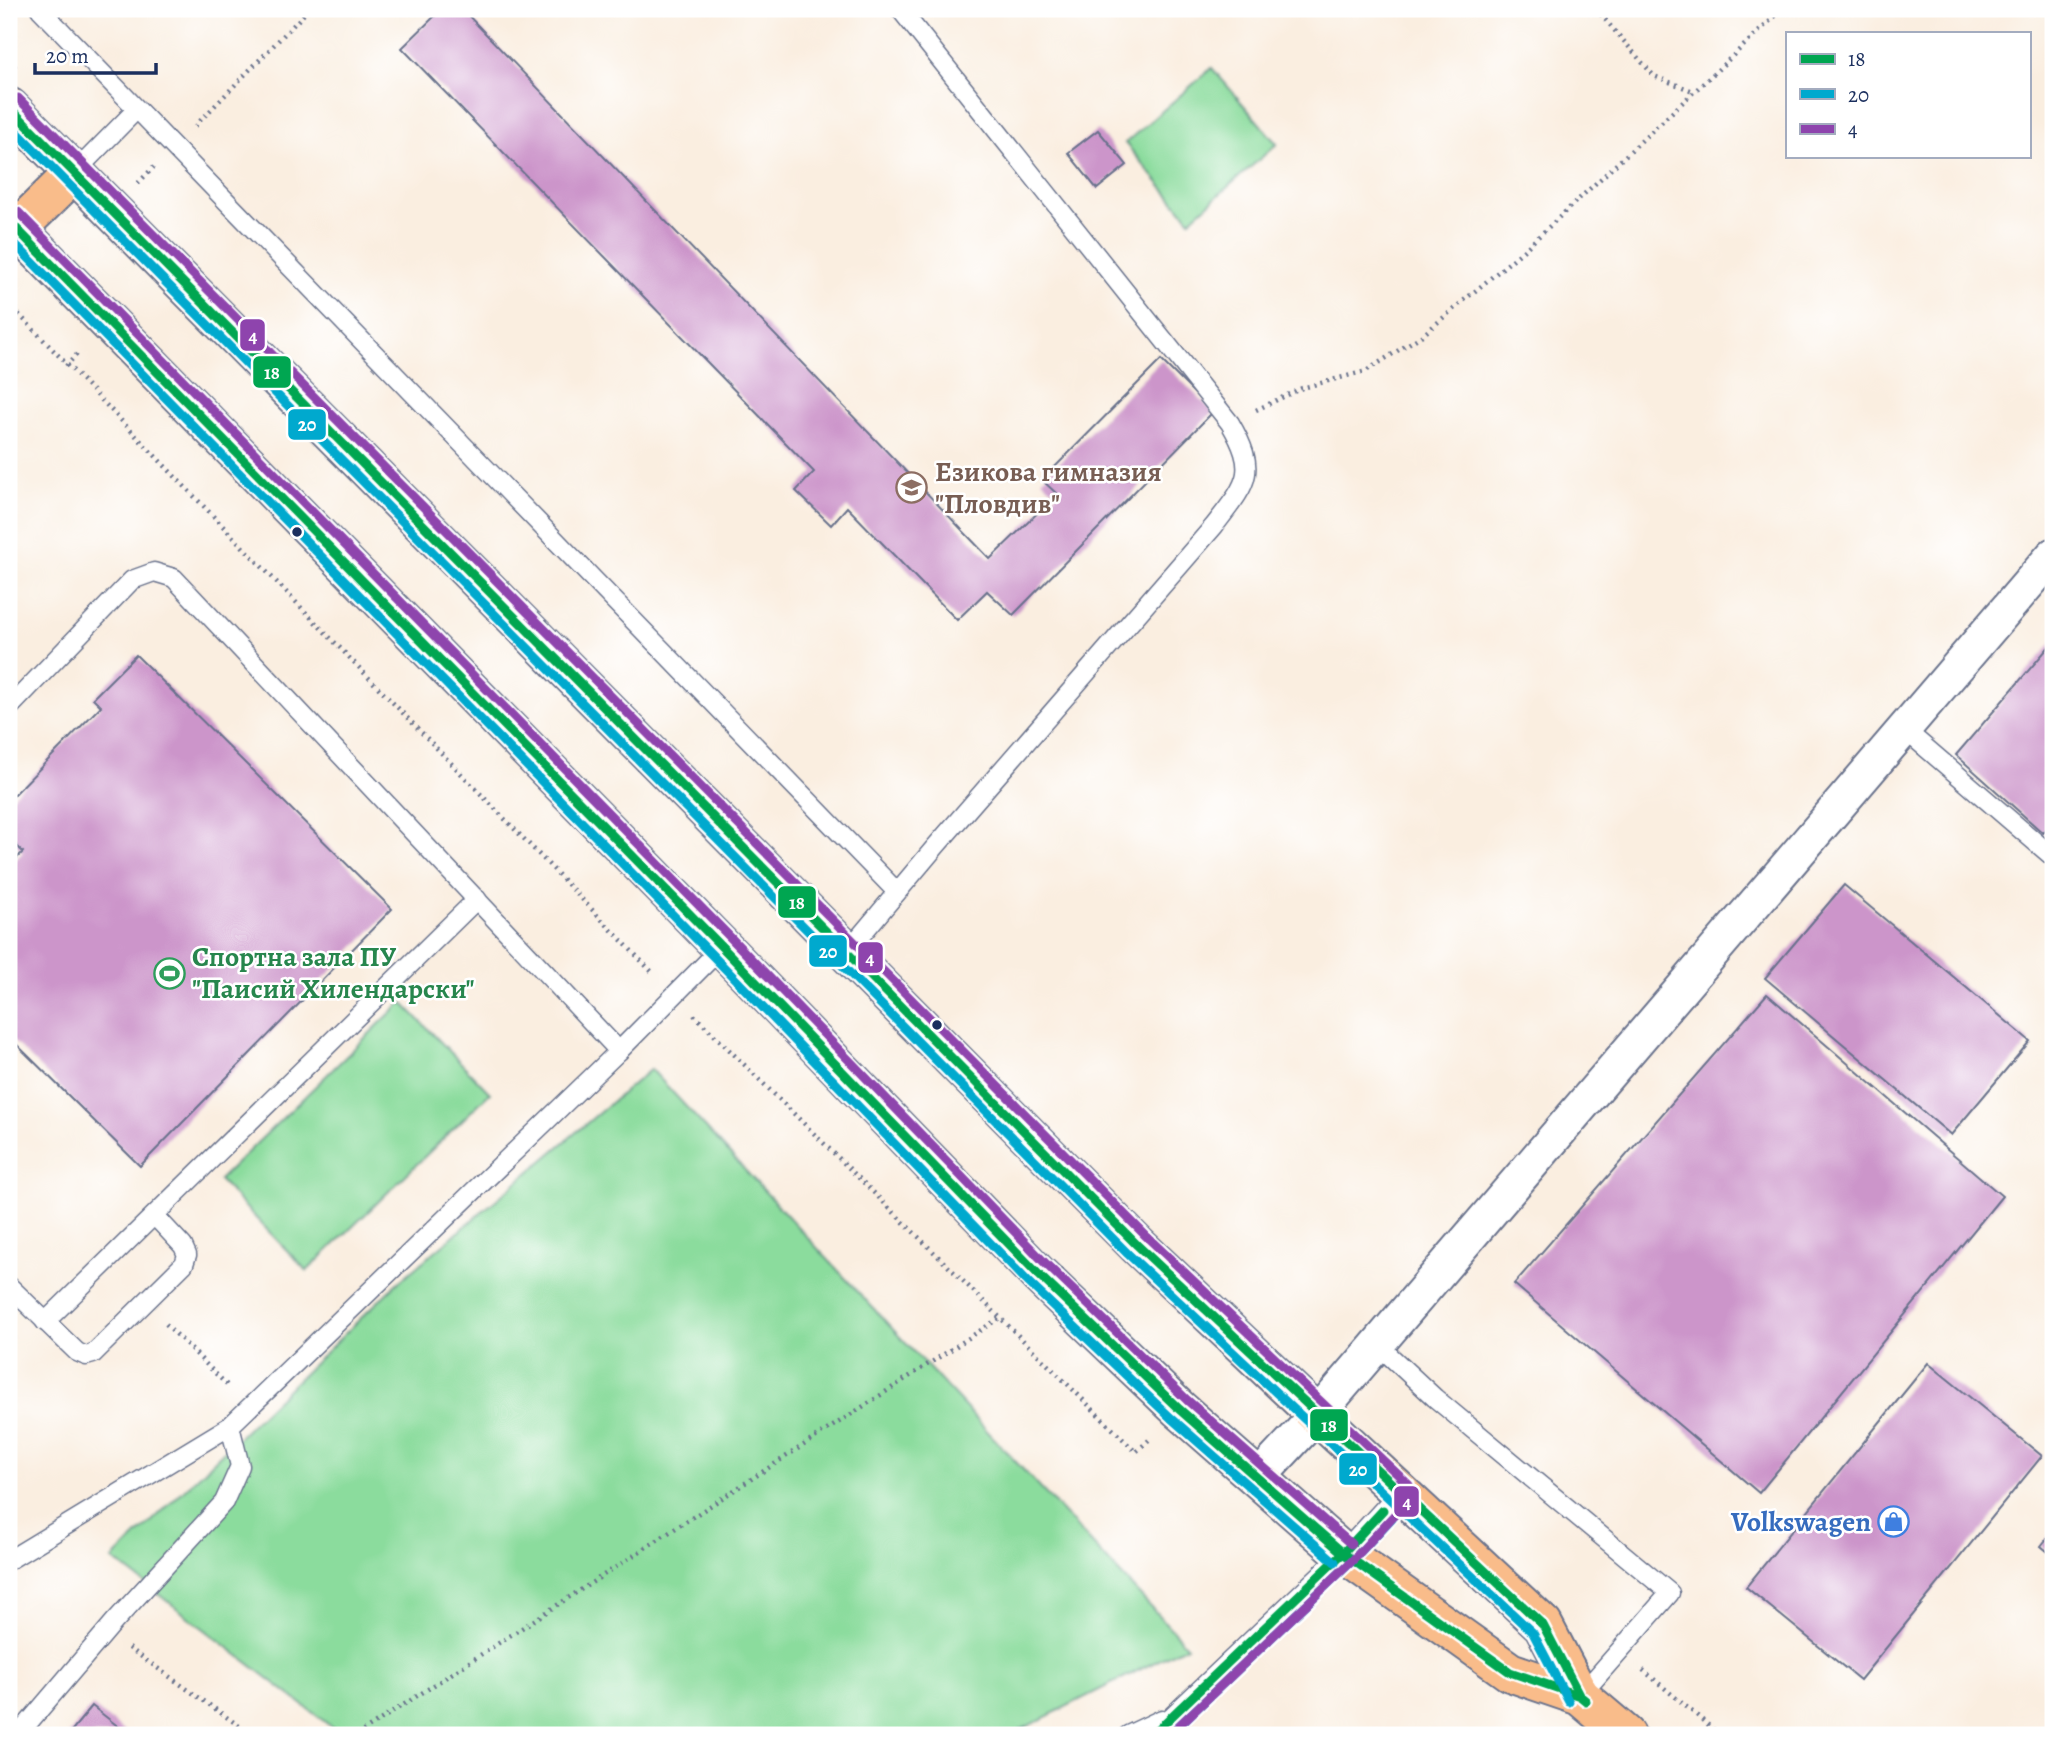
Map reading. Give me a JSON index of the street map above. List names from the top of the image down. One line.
{"places":{"school or university":["Езикова гимназия \"Пловдив\""],"sports":["Спортна зала ПУ \"Паисий Хилендарски\""],"shop":["Volkswagen"]},"lines":["transit line 4","transit line 18","transit line 20"],"legend":["18","20","4"],"scale_bar":"20 m"}
